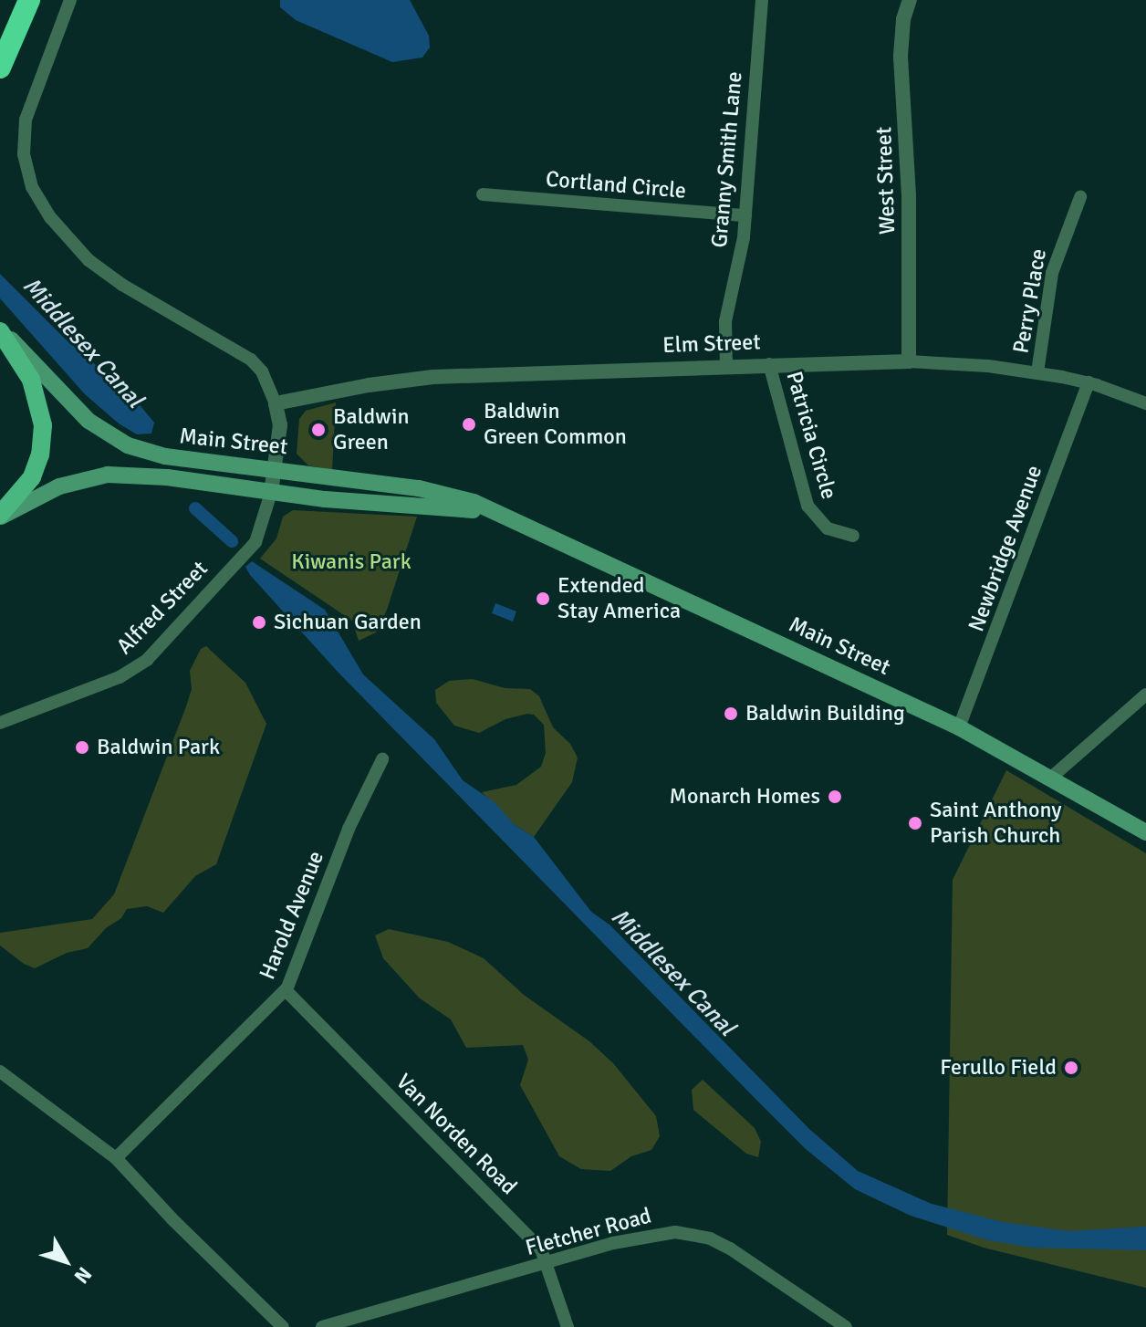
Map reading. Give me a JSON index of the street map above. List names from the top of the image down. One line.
{"streets":{"main road":["Main Street"],"street":["Granny Smith Lane","West Street","Cortland Circle","Perry Place","Elm Street","Patricia Circle","Newbridge Avenue","Alfred Street","Harold Avenue","Van Norden Road","Fletcher Road"]},"crossings":[["Granny Smith Lane","Cortland Circle"],["Granny Smith Lane","Elm Street"],["West Street","Elm Street"],["Perry Place","Elm Street"],["Elm Street","Patricia Circle"],["Elm Street","Newbridge Avenue"],["Main Street","Newbridge Avenue"],["Main Street","Alfred Street"],["Harold Avenue","Van Norden Road"],["Van Norden Road","Fletcher Road"]],"water":["Middlesex Canal"],"parks":["Kiwanis Park"],"places":["Baldwin Green Common","Baldwin Green","Extended Stay America","Sichuan Garden","Baldwin Building","Baldwin Park","Monarch Homes","Saint Anthony Parish Church","Ferullo Field"],"north":"bottom right"}
